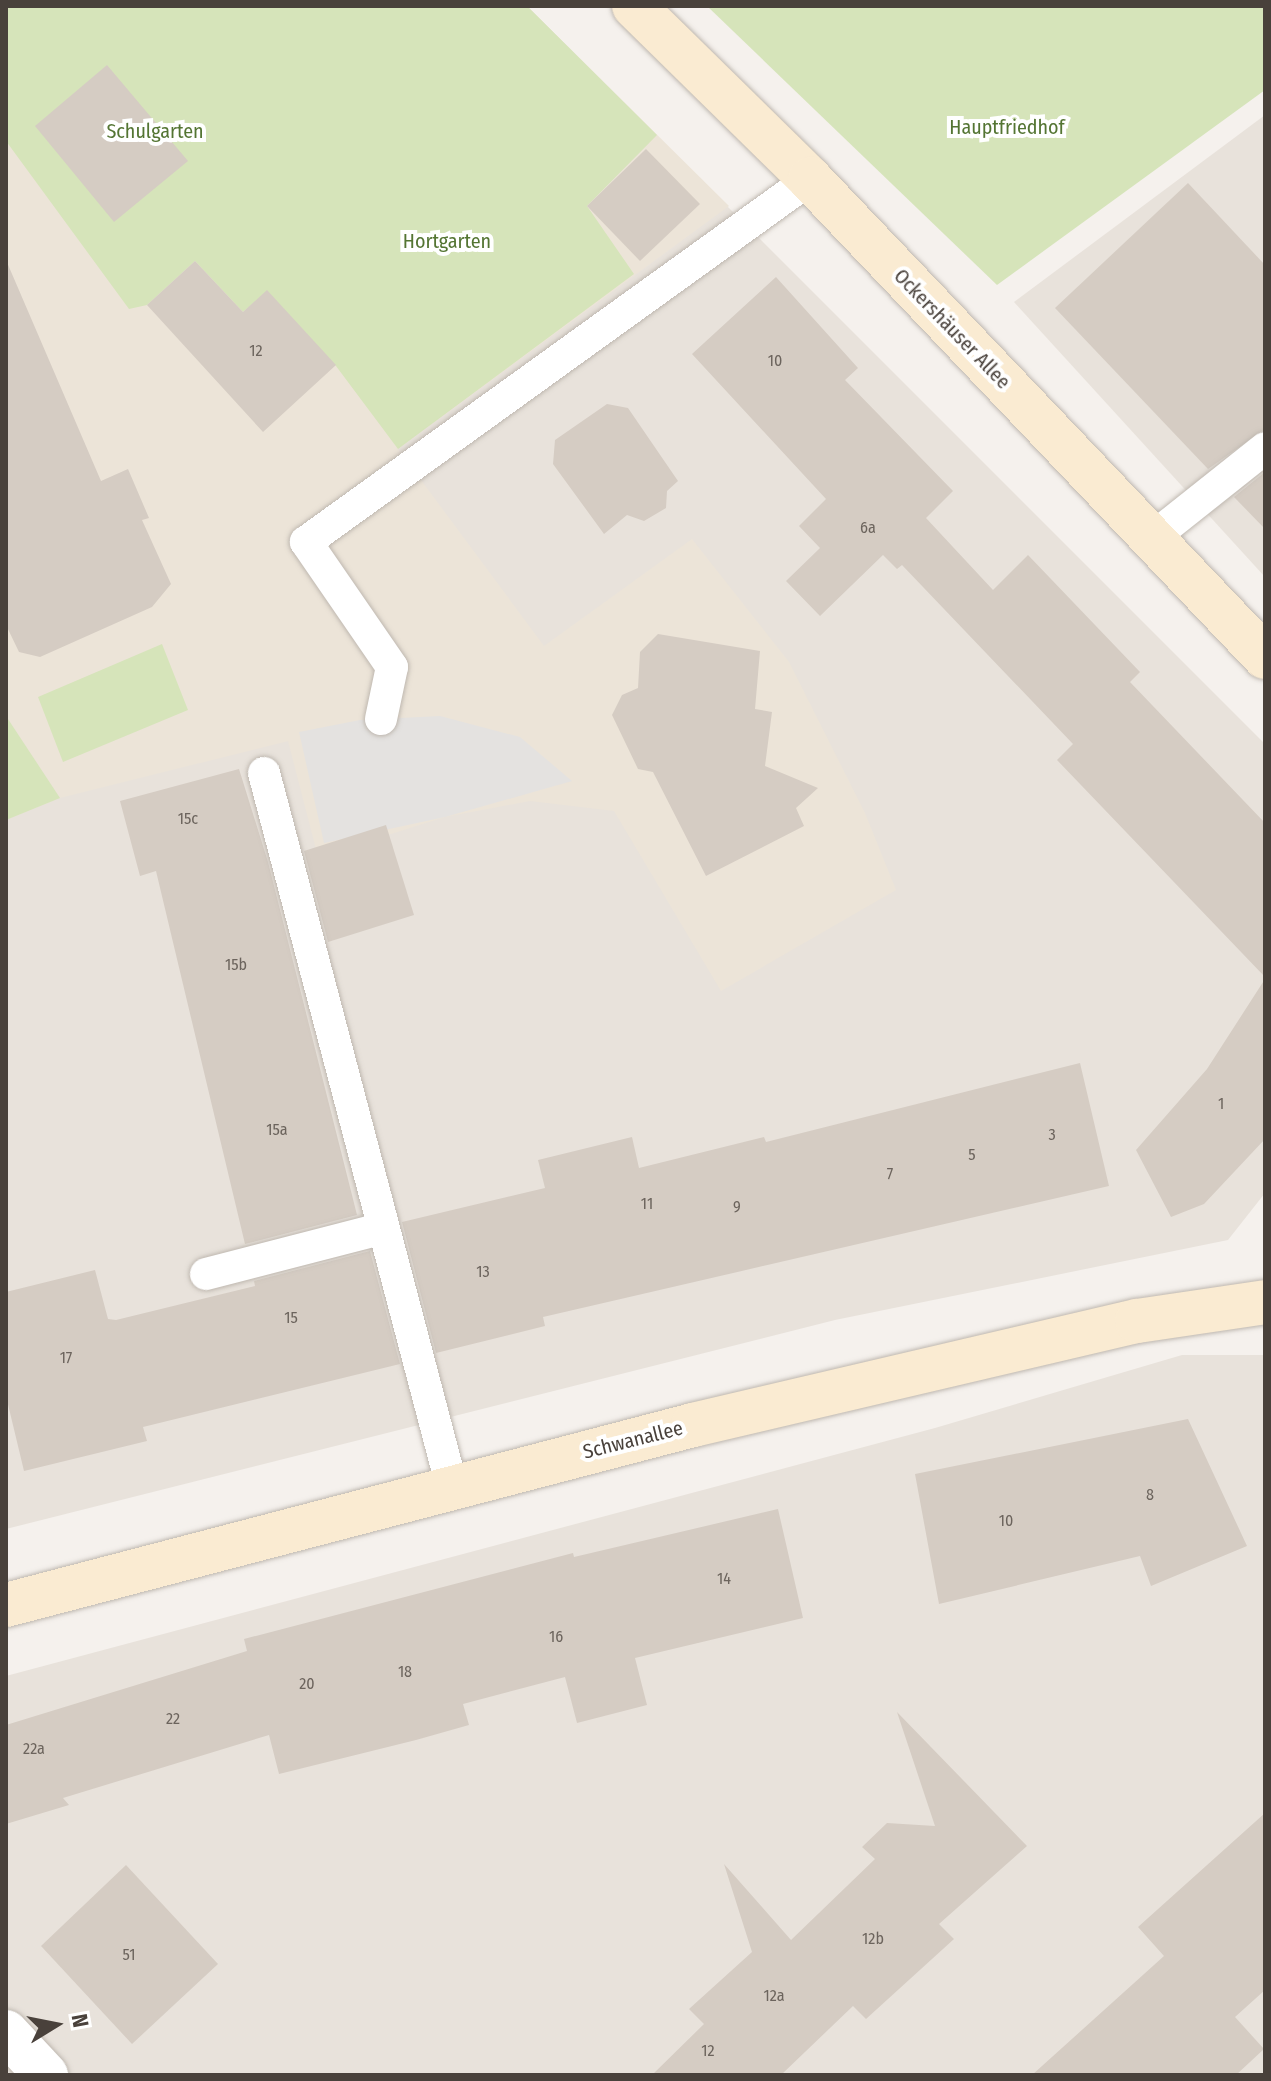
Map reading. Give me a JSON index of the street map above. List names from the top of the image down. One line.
{"streets":{"main road":["Ockershäuser Allee","Schwanallee"]},"parks":["Hauptfriedhof","Schulgarten","Hortgarten"],"house_numbers":["12","10","6a","15c","15b","1","15a","3","5","7","11","9","13","15","17","8","10","14","16","18","20","22","22a","12b","51","12a","12"],"north":"right"}
